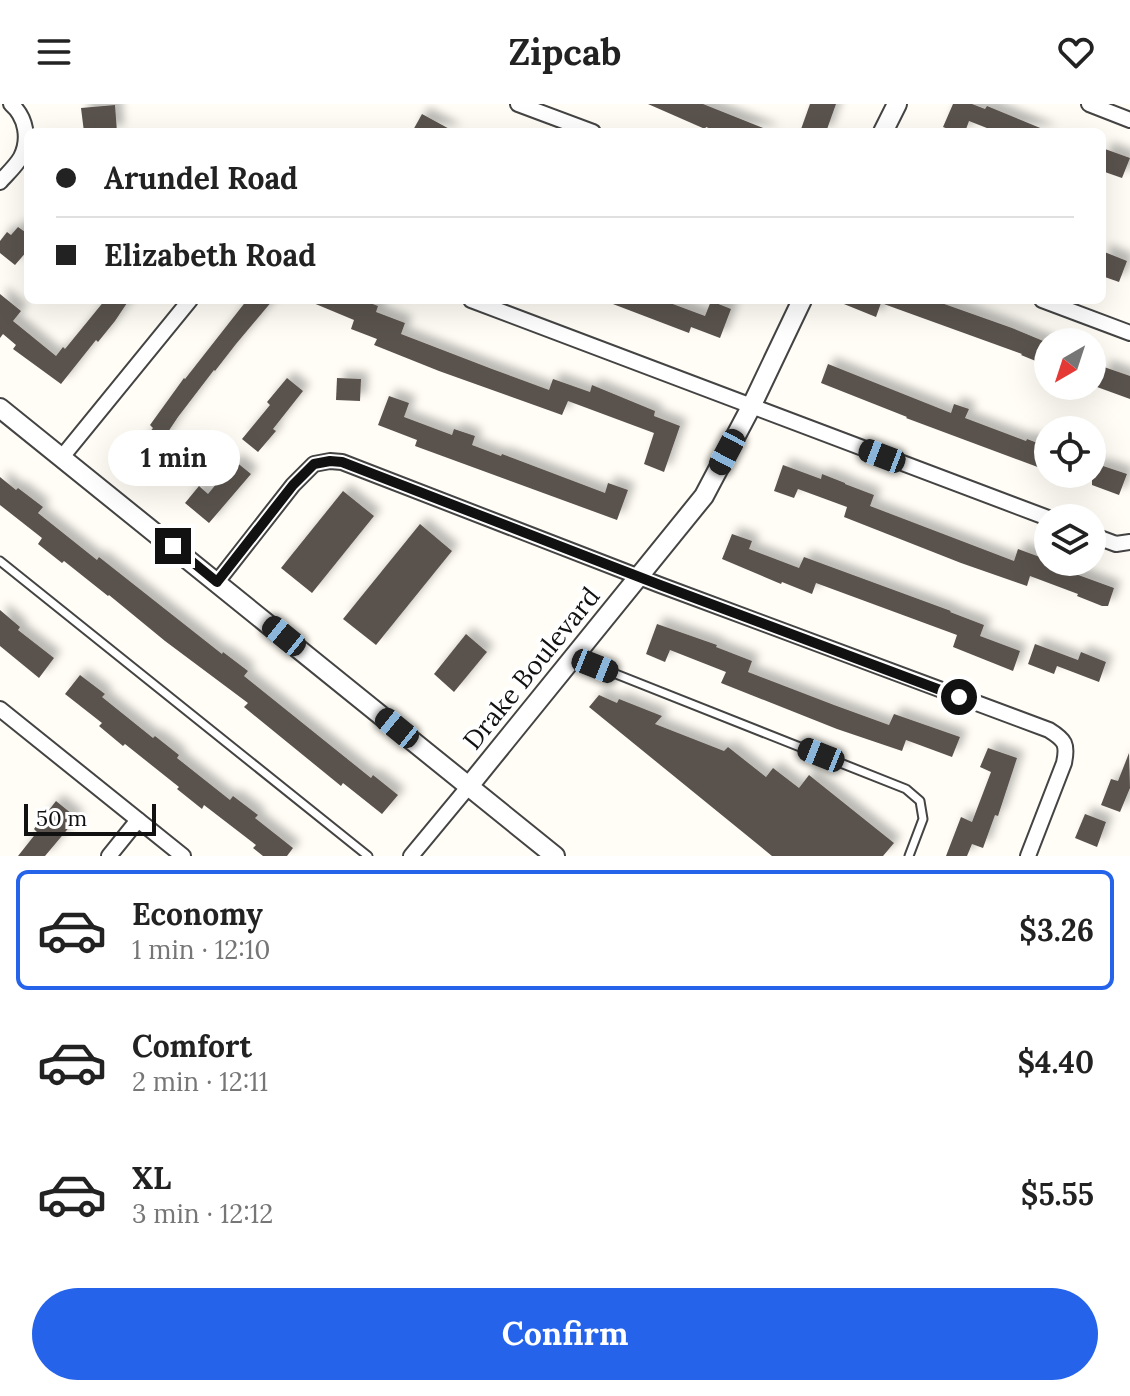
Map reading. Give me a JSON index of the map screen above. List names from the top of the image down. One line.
{"streets":{"street":["Drake Boulevard"]},"scale_bar":"50 m","north":"bottom left","page":{"header":"Zipcab","banner":["Arundel Road","Elizabeth Road"],"bubble":"1 min","scale":"50 m","list":[{"name":"Economy","note":"1 min · 12:10","value":"$3.26"},{"name":"Comfort","note":"2 min · 12:11","value":"$4.40"},{"name":"XL","note":"3 min · 12:12","value":"$5.55"}],"buttons":"Confirm"}}
